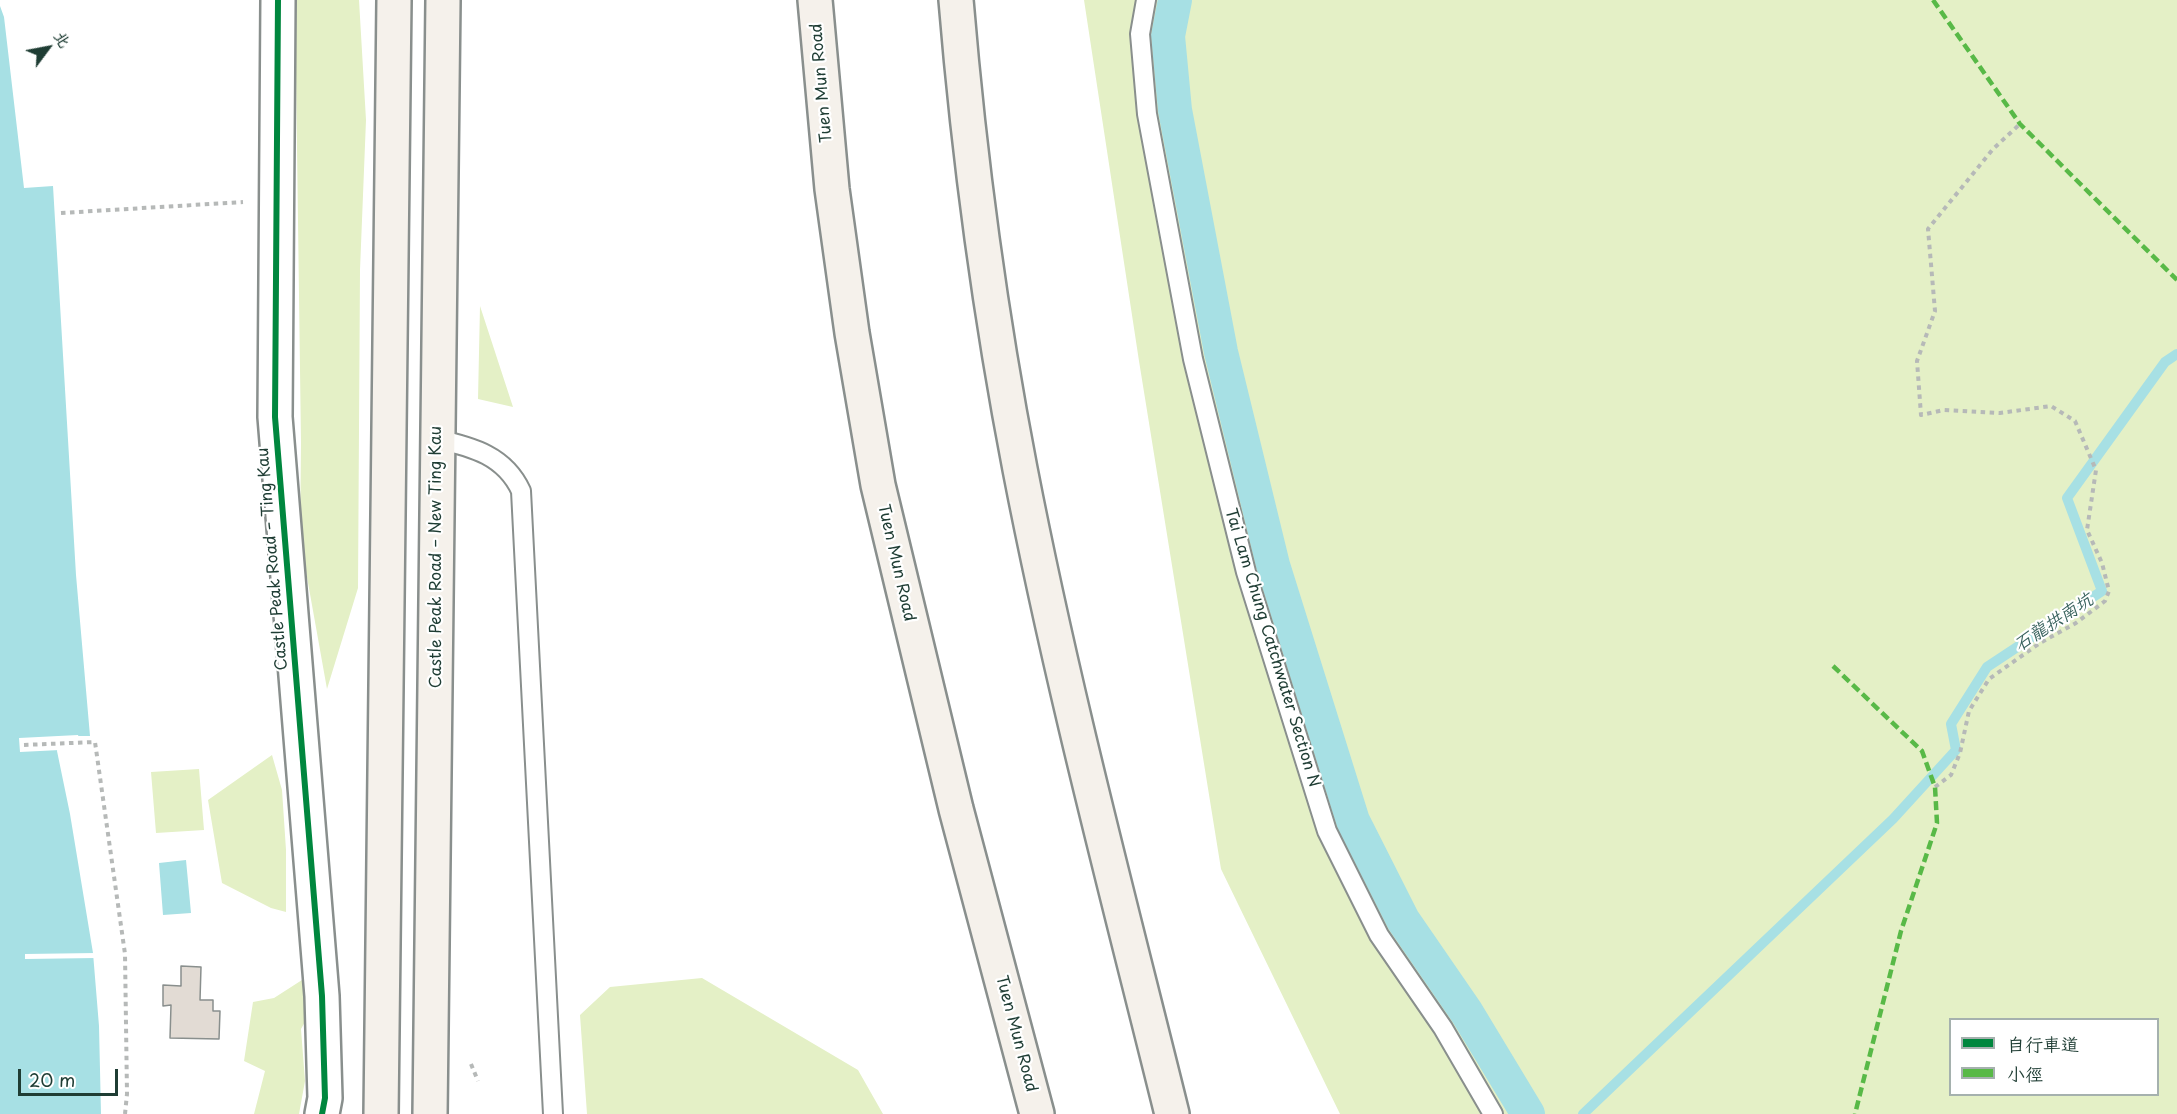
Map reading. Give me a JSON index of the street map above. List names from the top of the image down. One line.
{"streets":{"main road":["Tuen Mun Road","Castle Peak Road – New Ting Kau"],"street":["Castle Peak Road – Ting Kau"],"lane":["Tai Lam Chung Catchwater Section N"]},"water":["石龍拱南坑"],"legend":["自行車道","小徑"],"scale_bar":"20 m","north":"top right"}
